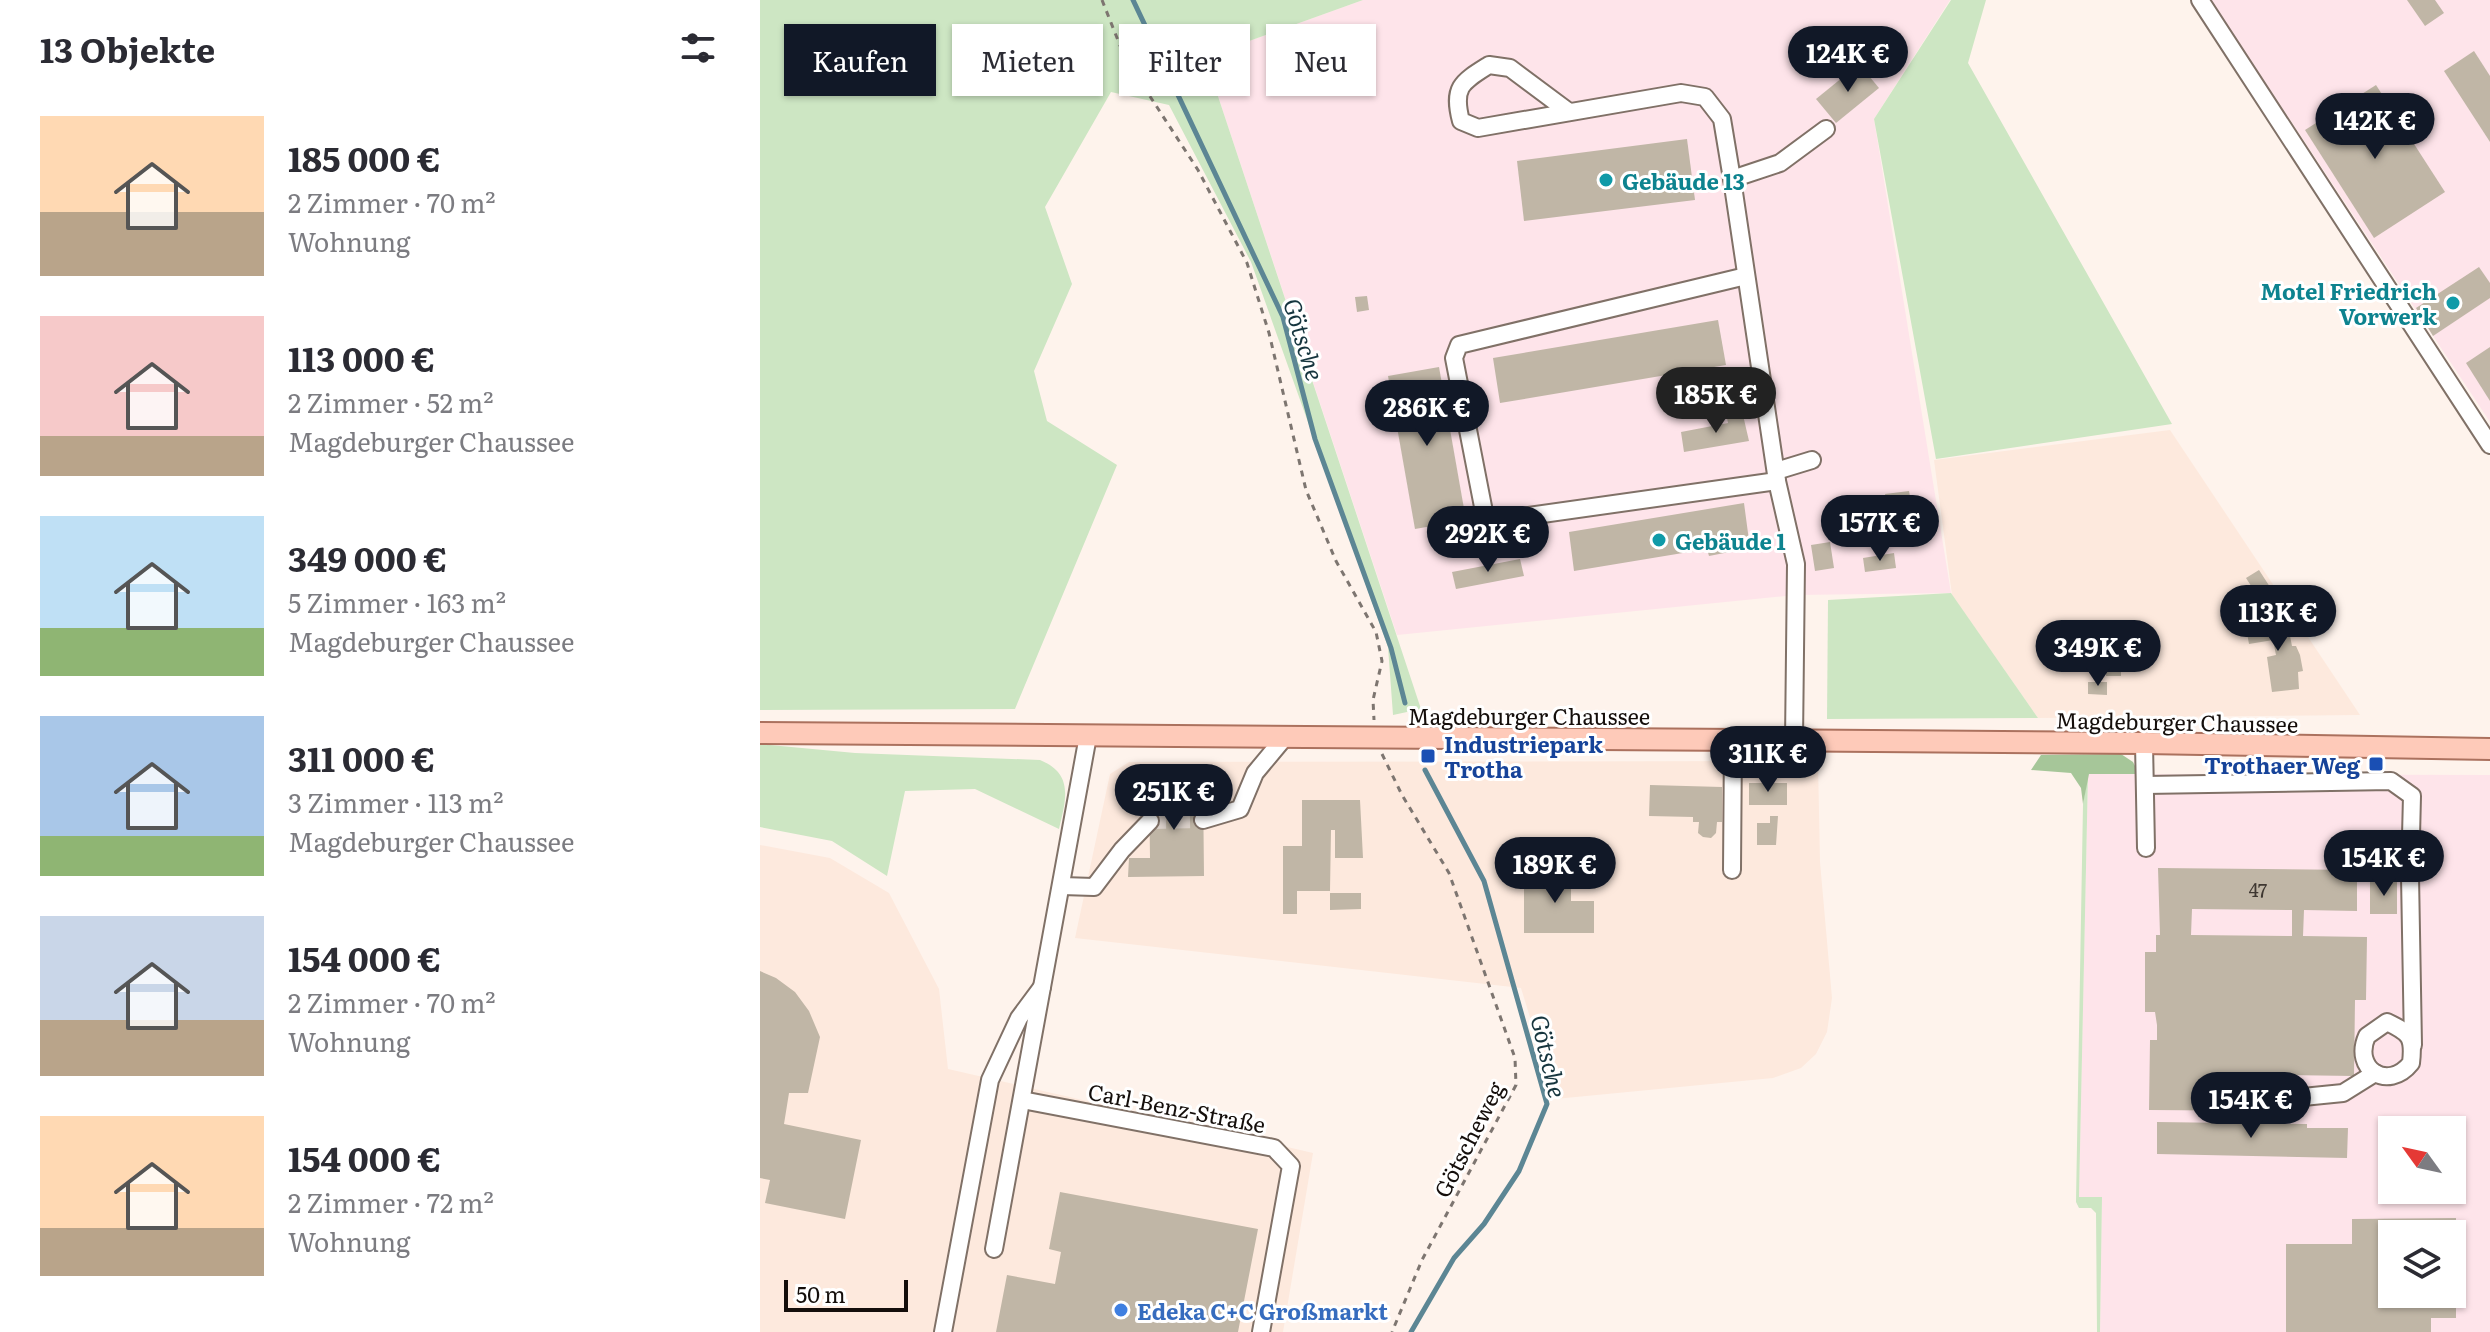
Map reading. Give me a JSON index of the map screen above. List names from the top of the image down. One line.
{"streets":{"main road":["Magdeburger Chaussee"],"street":["Carl-Benz-Straße"],"path":["Götscheweg"]},"crossings":[["Magdeburger Chaussee","Götscheweg"]],"water":["Götsche"],"places":{"other":["Gebäude 13","Motel Friedrich Vorwerk","Gebäude 1","Edeka C+C Großmarkt"],"transit":["Industriepark Trotha","Trothaer Weg"]},"house_numbers":["47"],"scale_bar":"50 m","north":"top left","page":{"heading":"13 Objekte","chip":["Kaufen","Mieten","Filter","Neu"],"price":["124K €","142K €","185K €","286K €","157K €","292K €","113K €","349K €","311K €","251K €","154K €","189K €","154K €"],"list":[{"name":"185 000 €","note":"2 Zimmer · 70 m² · Wohnung"},{"name":"113 000 €","note":"2 Zimmer · 52 m² · Magdeburger Chaussee"},{"name":"349 000 €","note":"5 Zimmer · 163 m² · Magdeburger Chaussee"},{"name":"311 000 €","note":"3 Zimmer · 113 m² · Magdeburger Chaussee"},{"name":"154 000 €","note":"2 Zimmer · 70 m² · Wohnung"},{"name":"154 000 €","note":"2 Zimmer · 72 m² · Wohnung"}],"scale":"50 m"}}
